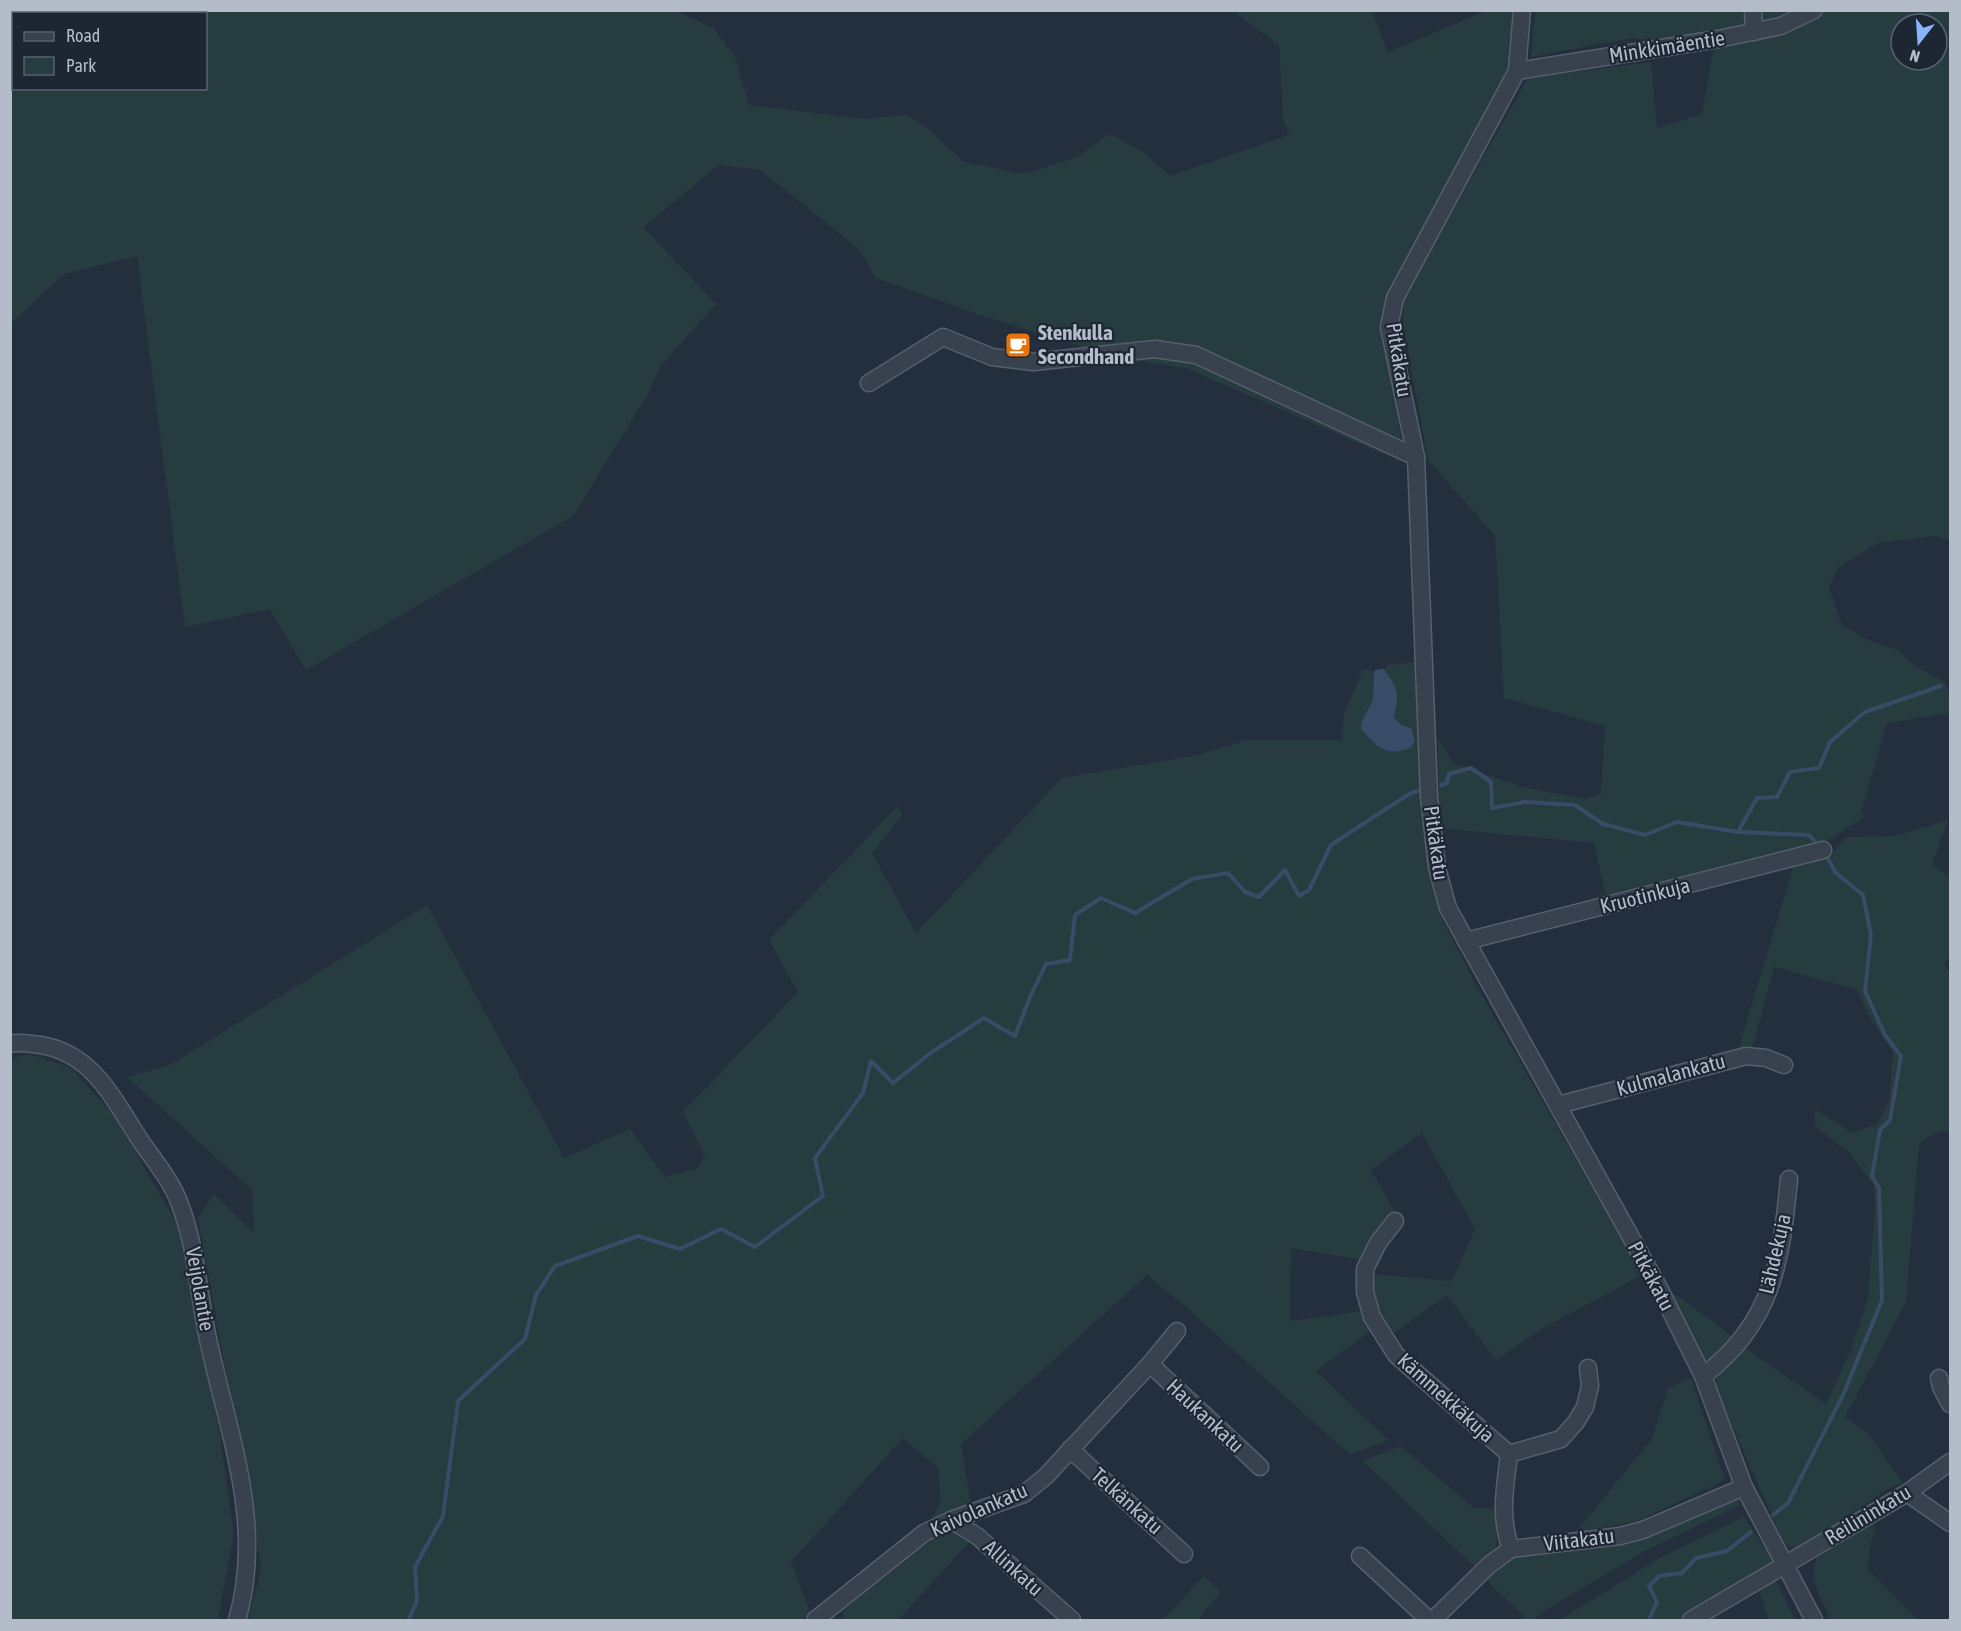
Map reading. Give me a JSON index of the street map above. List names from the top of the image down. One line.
{"streets":{"street":["Minkkimäentie","Pitkäkatu","Kruotinkuja","Kulmalankatu","Lähdekuja","Veijolantie","Kämmekkäkuja","Haukankatu","Telkänkatu","Kaivolankatu","Reilininkatu","Viitakatu","Allinkatu"]},"crossings":[["Minkkimäentie","Pitkäkatu"],["Pitkäkatu","Kruotinkuja"],["Pitkäkatu","Kulmalankatu"],["Pitkäkatu","Lähdekuja"],["Pitkäkatu","Reilininkatu"],["Pitkäkatu","Viitakatu"],["Kämmekkäkuja","Viitakatu"],["Haukankatu","Kaivolankatu"],["Telkänkatu","Kaivolankatu"],["Kaivolankatu","Allinkatu"]],"places":{"cafe":["Stenkulla Secondhand"]},"legend":["Road","Park"],"north":"bottom"}
